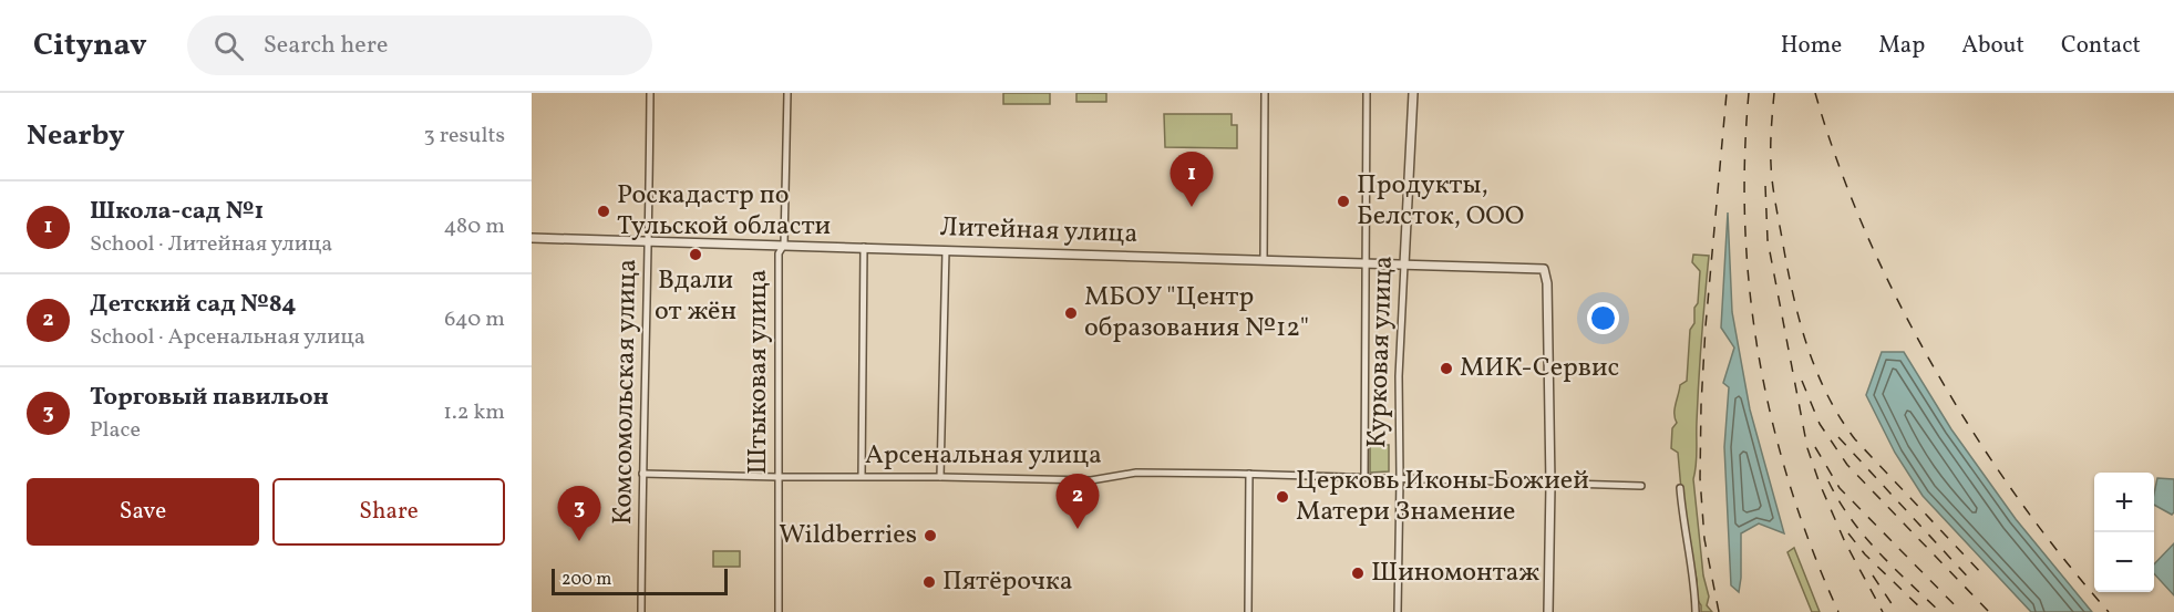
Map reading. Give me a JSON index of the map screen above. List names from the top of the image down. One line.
{"streets":{"street":["Литейная улица","Курковая улица","Штыковая улица","Комсомольская улица","Арсенальная улица"]},"crossings":[["Литейная улица","Курковая улица"],["Литейная улица","Штыковая улица"],["Литейная улица","Комсомольская улица"],["Литейная улица","Арсенальная улица"],["Курковая улица","Арсенальная улица"],["Штыковая улица","Арсенальная улица"],["Комсомольская улица","Арсенальная улица"]],"places":["Продукты, Белсток, ООО","Роскадастр по Тульской области","Вдали от жён","МБОУ \"Центр образования №12\"","МИК-Сервис","Церковь Иконы Божией Матери Знамение","Wildberries","Шиномонтаж","Пятёрочка"],"scale_bar":"200 m","page":{"header":"Citynav","search":"Search here","nav":["Home","Map","About","Contact"],"heading":["Nearby","3 results"],"pins":["1","2","3"],"list":[{"mark":"1","name":"Школа-сад №1","note":"School · Литейная улица","value":"480 m"},{"mark":"2","name":"Детский сад №84","note":"School · Арсенальная улица","value":"640 m"},{"mark":"3","name":"Торговый павильон","note":"Place","value":"1.2 km"}],"buttons":["Save","Share"],"map_buttons":["+","−"],"scale":"200 m"}}
